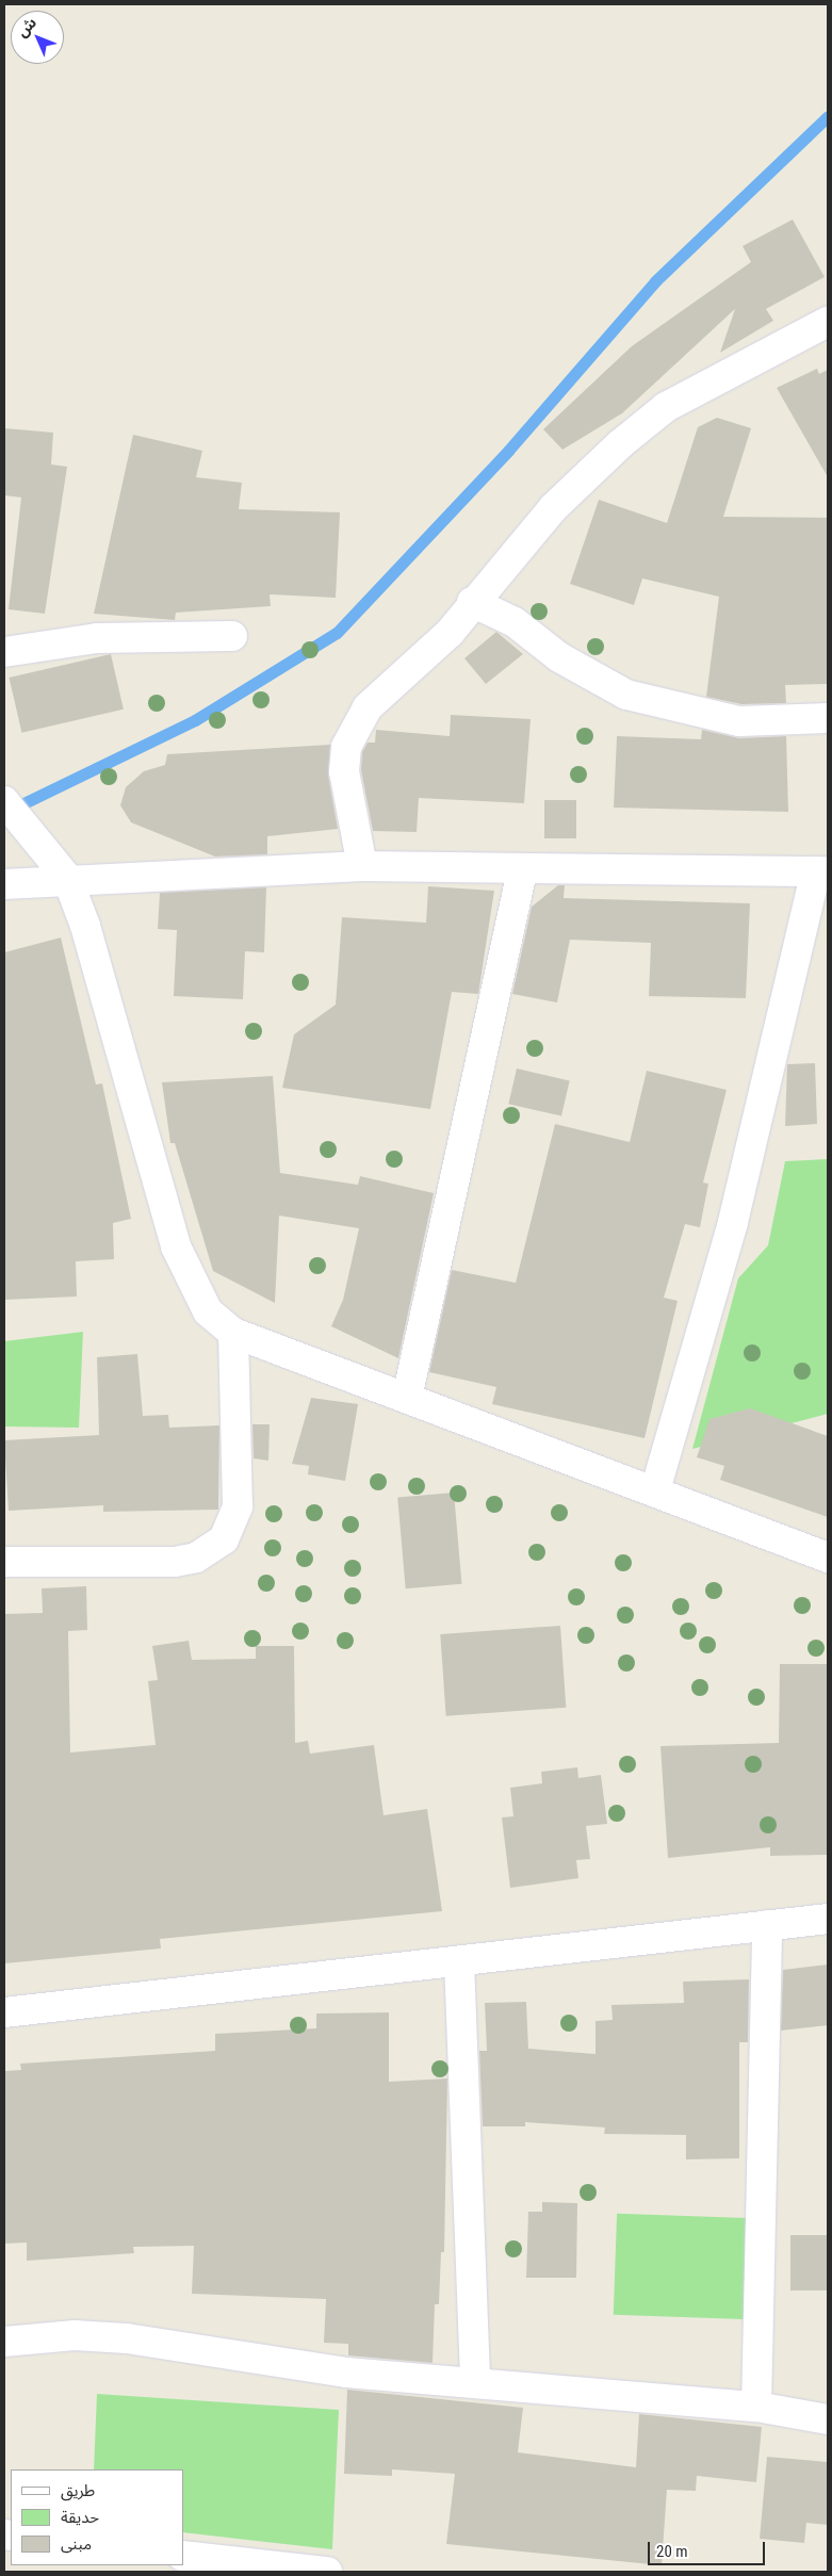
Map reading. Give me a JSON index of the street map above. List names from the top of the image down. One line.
{"legend":["طريق","حديقة","مبنى"],"scale_bar":"20 m","north":"top left"}
